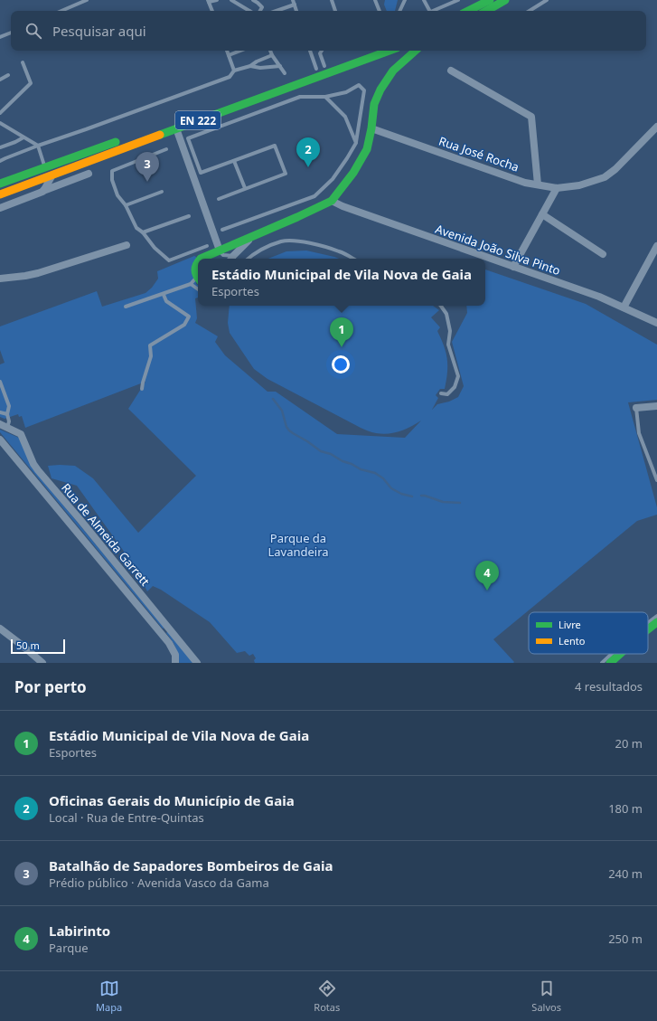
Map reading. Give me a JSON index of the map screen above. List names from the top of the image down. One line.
{"streets":{"main road":["EN 222"],"street":["Rua José Rocha","Avenida João Silva Pinto","Rua de Almeida Garrett"]},"parks":["Parque da Lavandeira"],"legend":["Livre","Lento"],"scale_bar":"50 m","page":{"search":"Pesquisar aqui","pins":["2","3","1","4"],"popup":["Estádio Municipal de Vila Nova de Gaia","Esportes"],"scale":"50 m","heading":["Por perto","4 resultados"],"list":[{"mark":"1","name":"Estádio Municipal de Vila Nova de Gaia","note":"Esportes","value":"20 m"},{"mark":"2","name":"Oficinas Gerais do Município de Gaia","note":"Local · Rua de Entre-Quintas","value":"180 m"},{"mark":"3","name":"Batalhão de Sapadores Bombeiros de Gaia","note":"Prédio público · Avenida Vasco da Gama","value":"240 m"},{"mark":"4","name":"Labirinto","note":"Parque","value":"250 m"}],"nav":["Mapa","Rotas","Salvos"]}}
